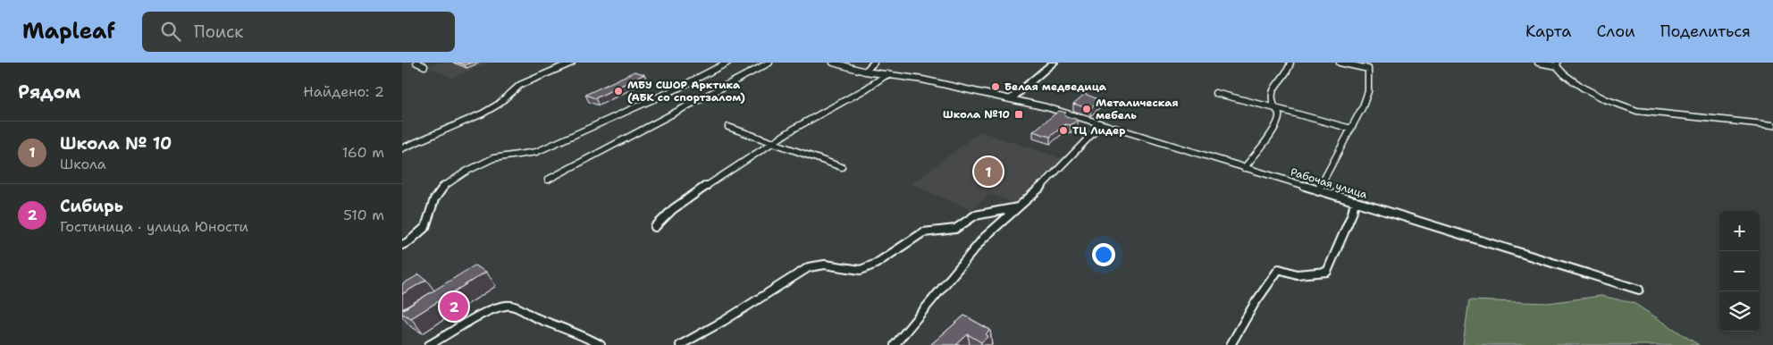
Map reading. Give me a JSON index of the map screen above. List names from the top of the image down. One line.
{"streets":{"street":["Рабочая улица"]},"places":{"other":["Белая медведица","МБУ СШОР Арктика (АБК со спортзалом)","Металическая мебель","ТЦ Лидер"],"transit":["Школа №10"]},"page":{"header":"Mapleaf","search":"Поиск","nav":["Карта","Слои","Поделиться"],"heading":["Рядом","Найдено: 2"],"list":[{"mark":"1","name":"Школа № 10","note":"Школа","value":"160 m"},{"mark":"2","name":"Сибирь","note":"Гостиница · улица Юности","value":"510 m"}],"pins":["1","2"],"map_buttons":["+","−"]}}
